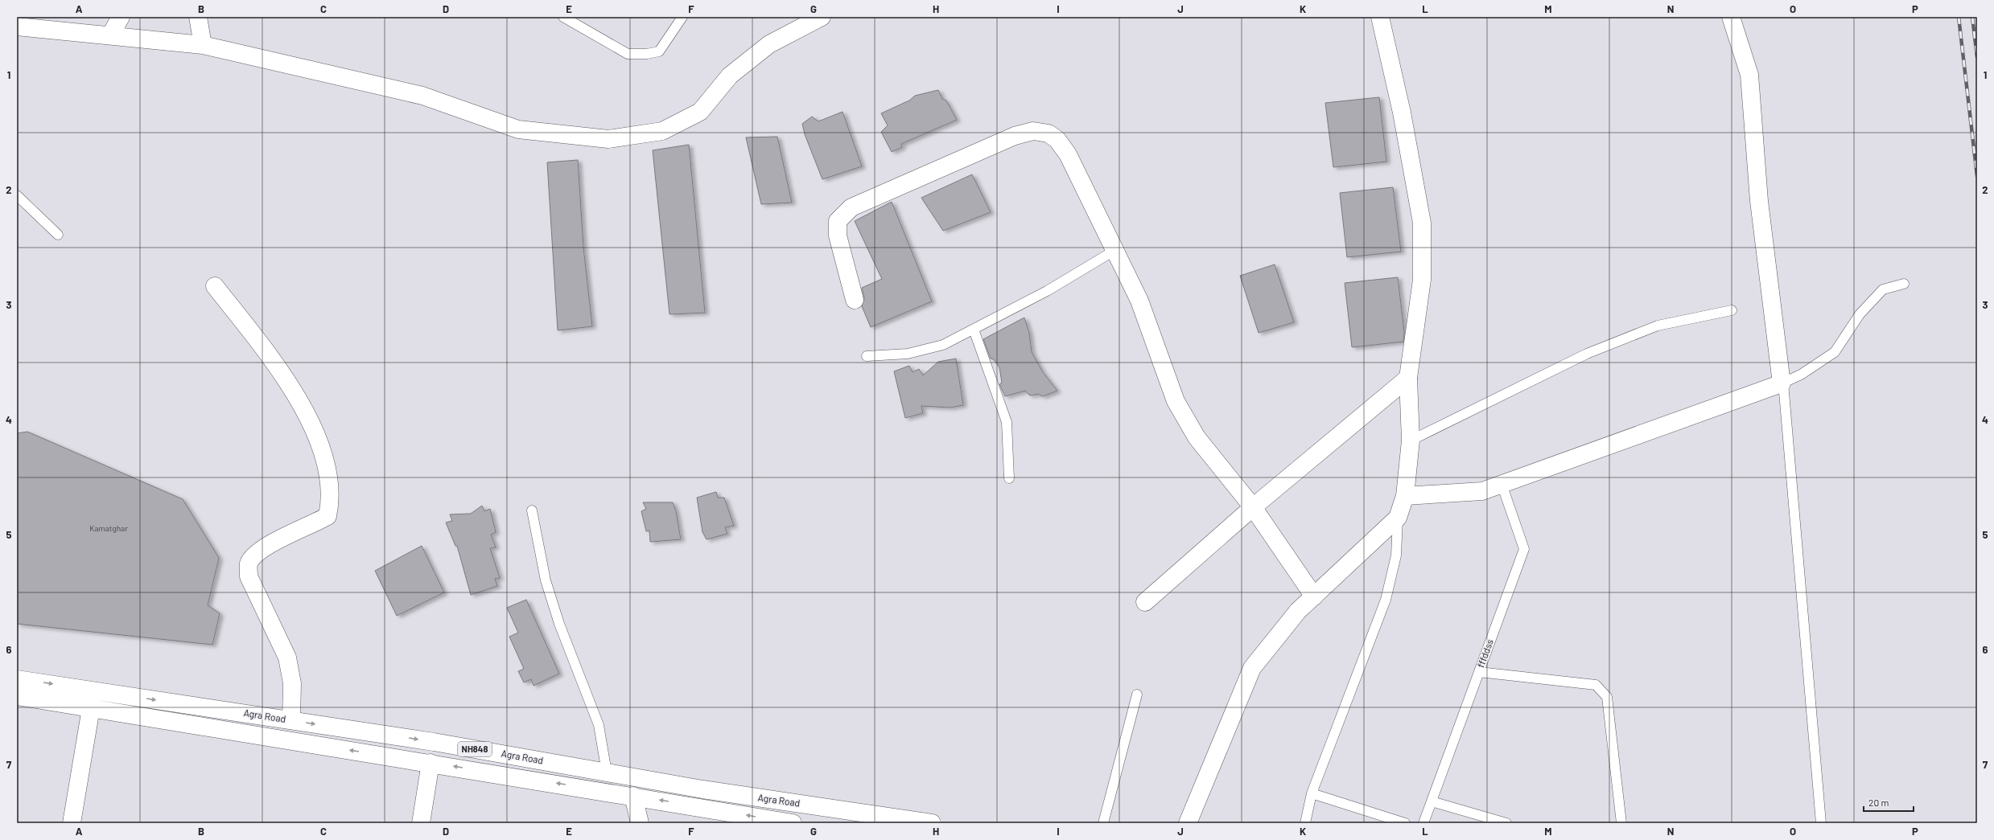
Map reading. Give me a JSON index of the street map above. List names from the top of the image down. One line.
{"streets":{"main road":["Agra Road","NH848"],"lane":["fffddss"]},"house_numbers":["Kamatghar"],"scale_bar":"20 m","grid":{"columns":["A","B","C","D","E","F","G","H","I","J","K","L","M","N","O","P"],"rows":["1","2","3","4","5","6","7"]}}
